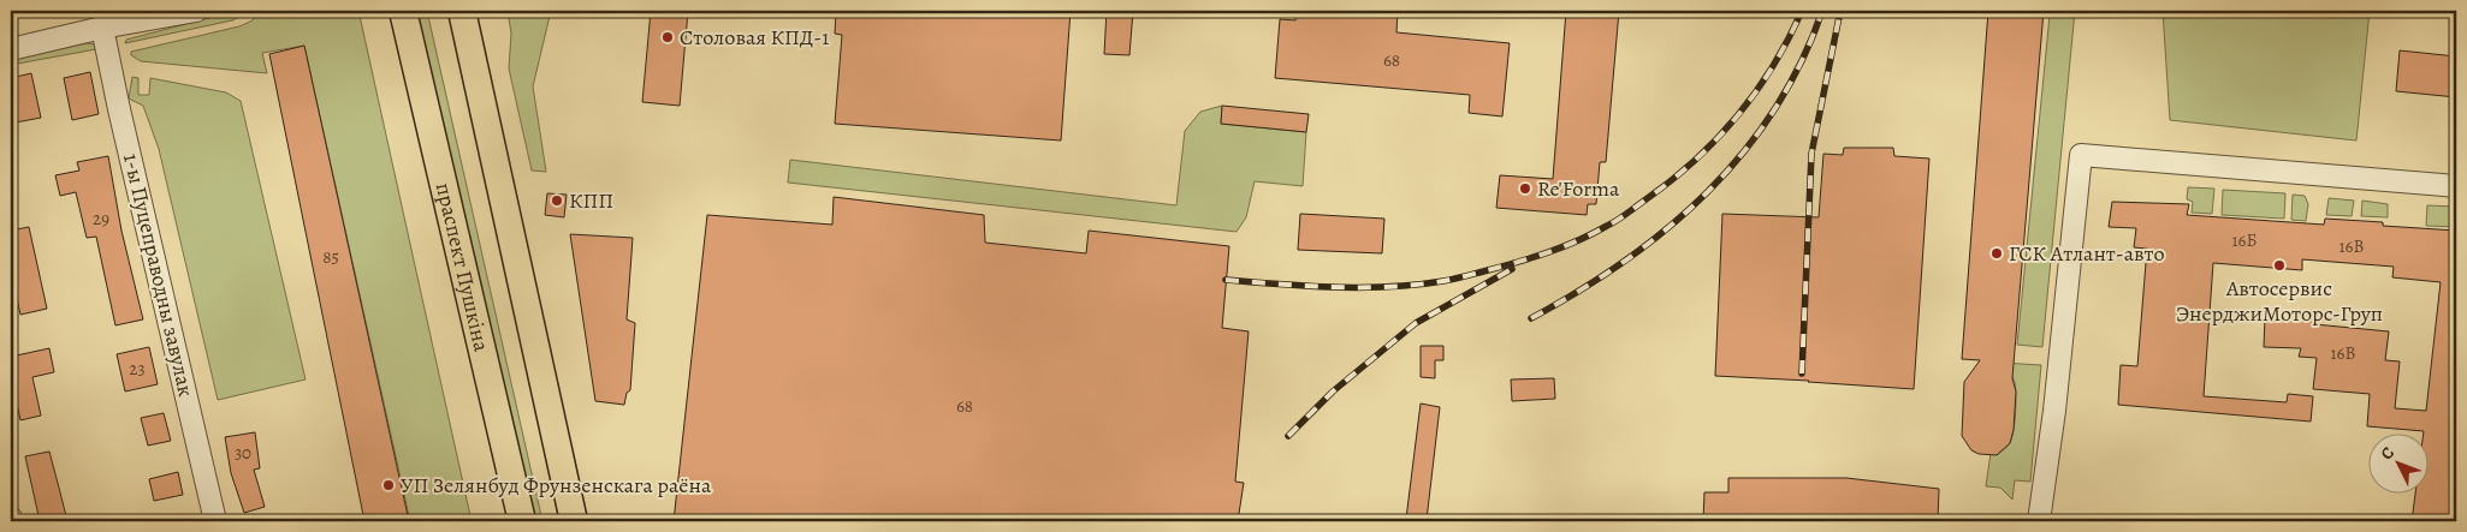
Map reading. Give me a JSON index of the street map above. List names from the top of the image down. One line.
{"streets":{"main road":["праспект Пушкіна"],"street":["1-ы Пуцеправодны завулак"]},"places":["Столовая КПД-1","Re'Forma","КПП","ГСК Атлант-авто","Автосервис ЭнерджиМоторс-Груп","УП Зелянбуд Фрунзенскага раёна"],"house_numbers":["68","29","16Б","16В","85","16В","23","68","30"],"north":"top left"}
